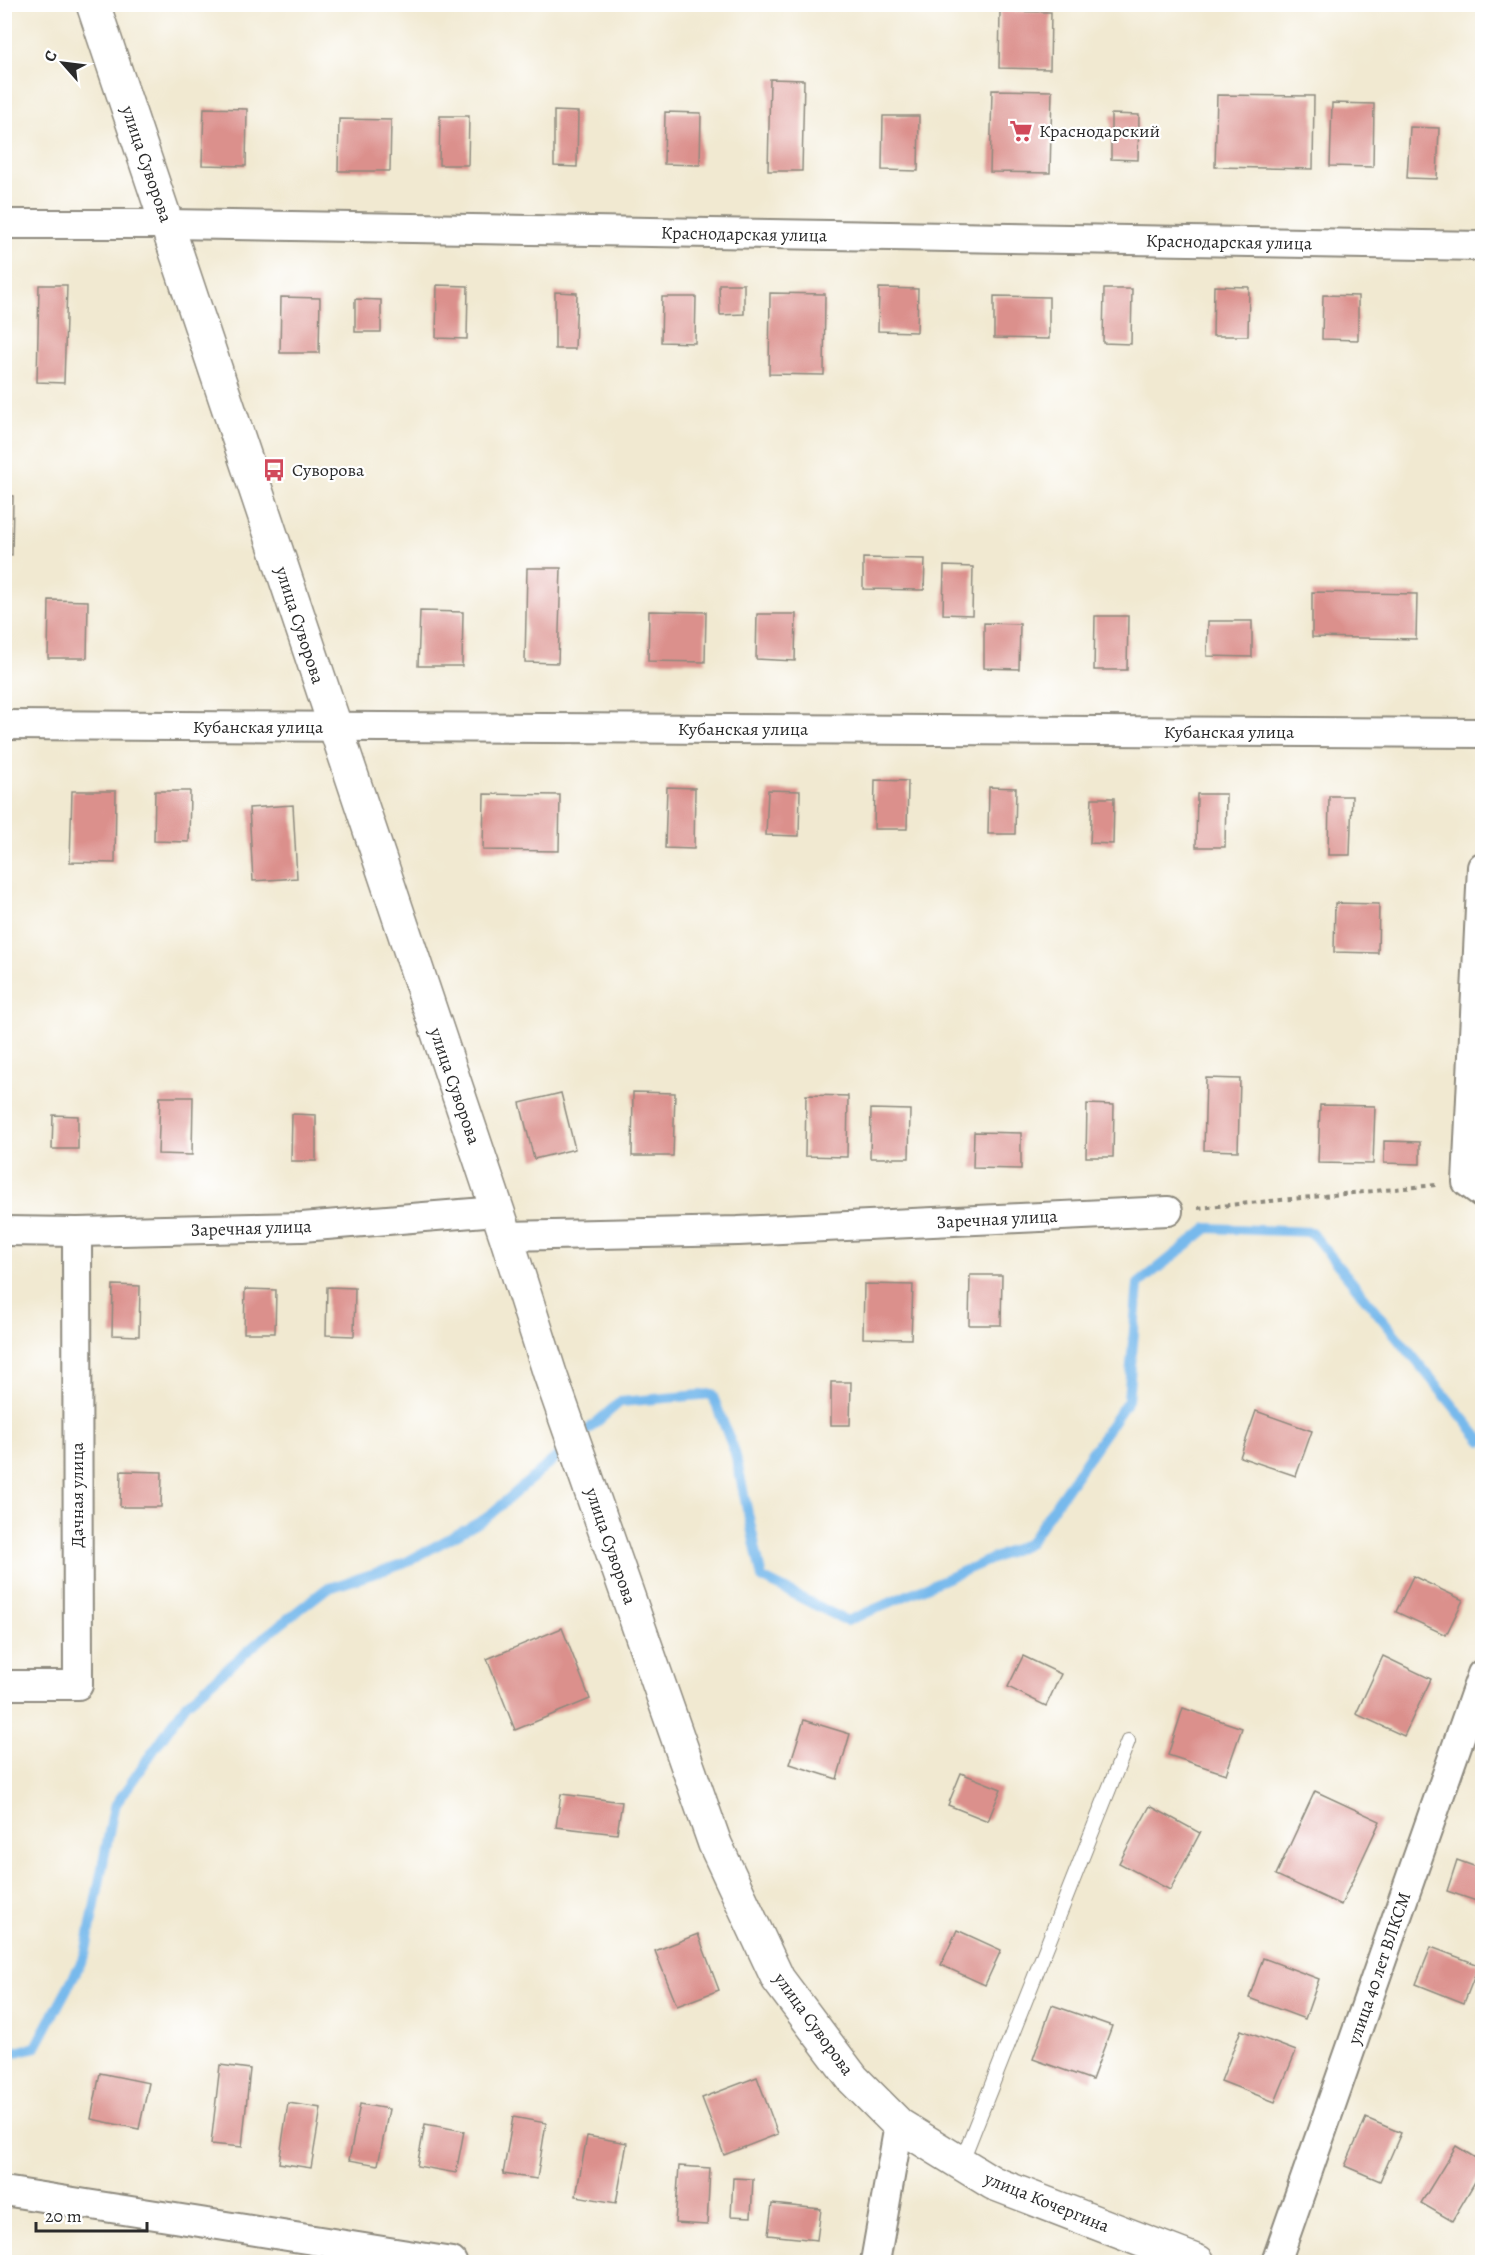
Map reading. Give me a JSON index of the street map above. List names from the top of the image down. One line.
{"streets":{"street":["улица Суворова","Краснодарская улица","Кубанская улица","Заречная улица","Дачная улица","улица 40 лет ВЛКСМ","улица Кочергина"]},"crossings":[["улица Суворова","Краснодарская улица"],["улица Суворова","Кубанская улица"],["улица Суворова","Заречная улица"],["улица Суворова","улица Кочергина"],["Заречная улица","Дачная улица"]],"places":{"supermarket":["Краснодарский"],"bus stop":["Суворова"]},"scale_bar":"20 m","north":"top left"}
